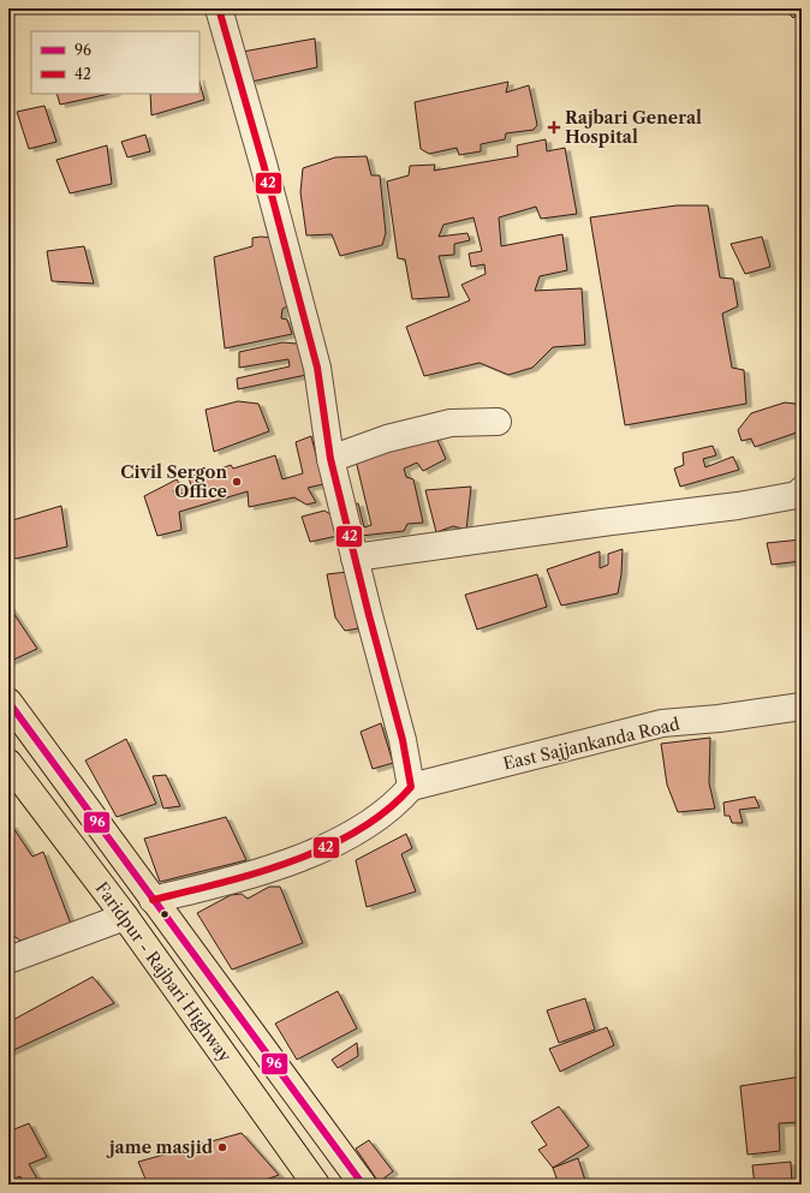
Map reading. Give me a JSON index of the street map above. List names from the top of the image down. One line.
{"streets":{"main road":["Faridpur - Rajbari Highway"],"street":["East Sajjankanda Road"]},"places":{"health":["Rajbari General Hospital"],"other":["Civil Sergon Office","jame masjid"]},"lines":["transit line 42","transit line 96"],"legend":["96","42"]}
